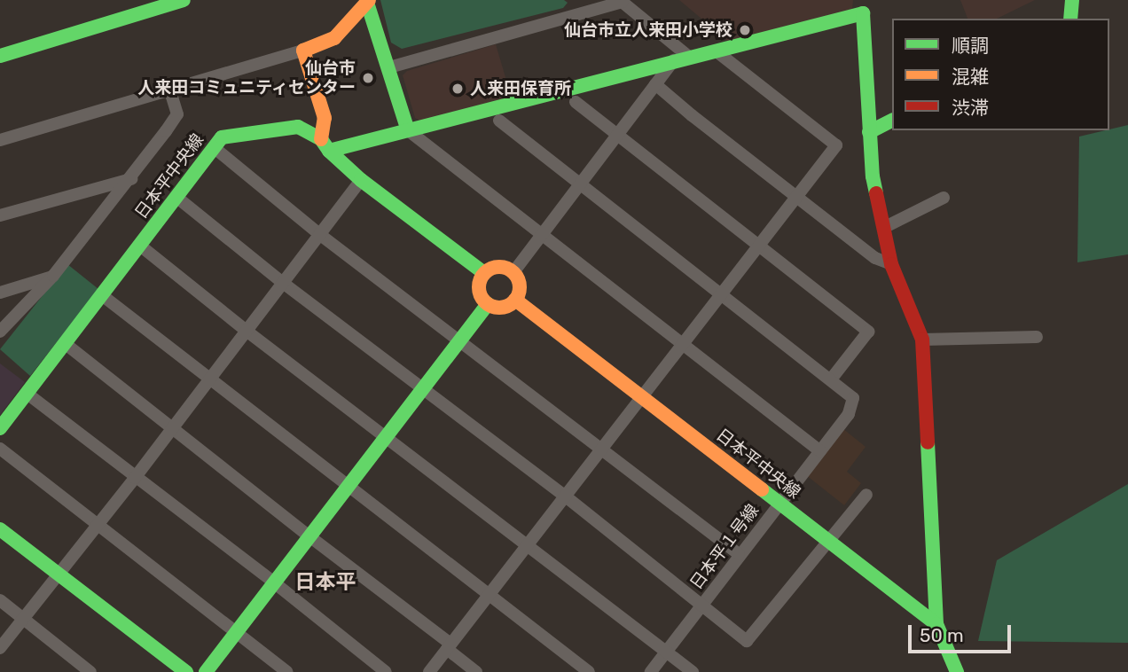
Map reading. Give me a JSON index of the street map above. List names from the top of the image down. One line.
{"streets":{"street":["日本平中央線","日本平１号線"]},"crossings":[["日本平中央線","日本平１号線"]],"districts":["日本平"],"places":["仙台市立人来田小学校","仙台市 人来田コミュニティセンター","人来田保育所"],"legend":["順調","混雑","渋滞"],"scale_bar":"50 m"}
